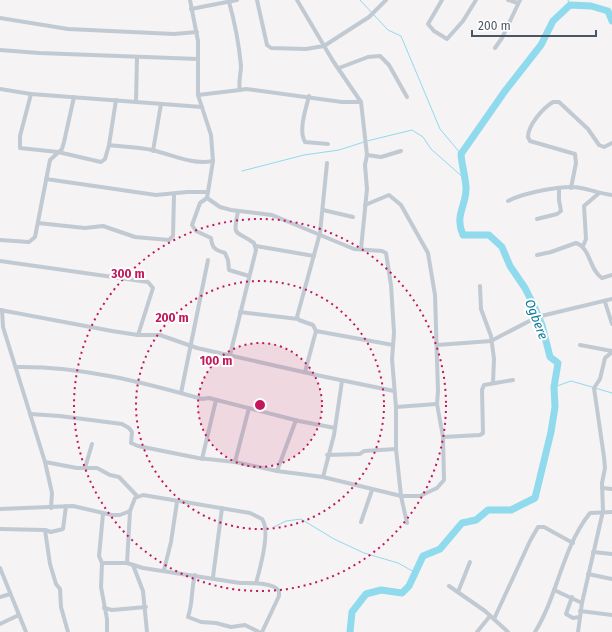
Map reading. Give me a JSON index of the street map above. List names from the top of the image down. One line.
{"water":["Ogbere"],"scale_bar":"200 m","rings":["300 m","200 m","100 m"]}
